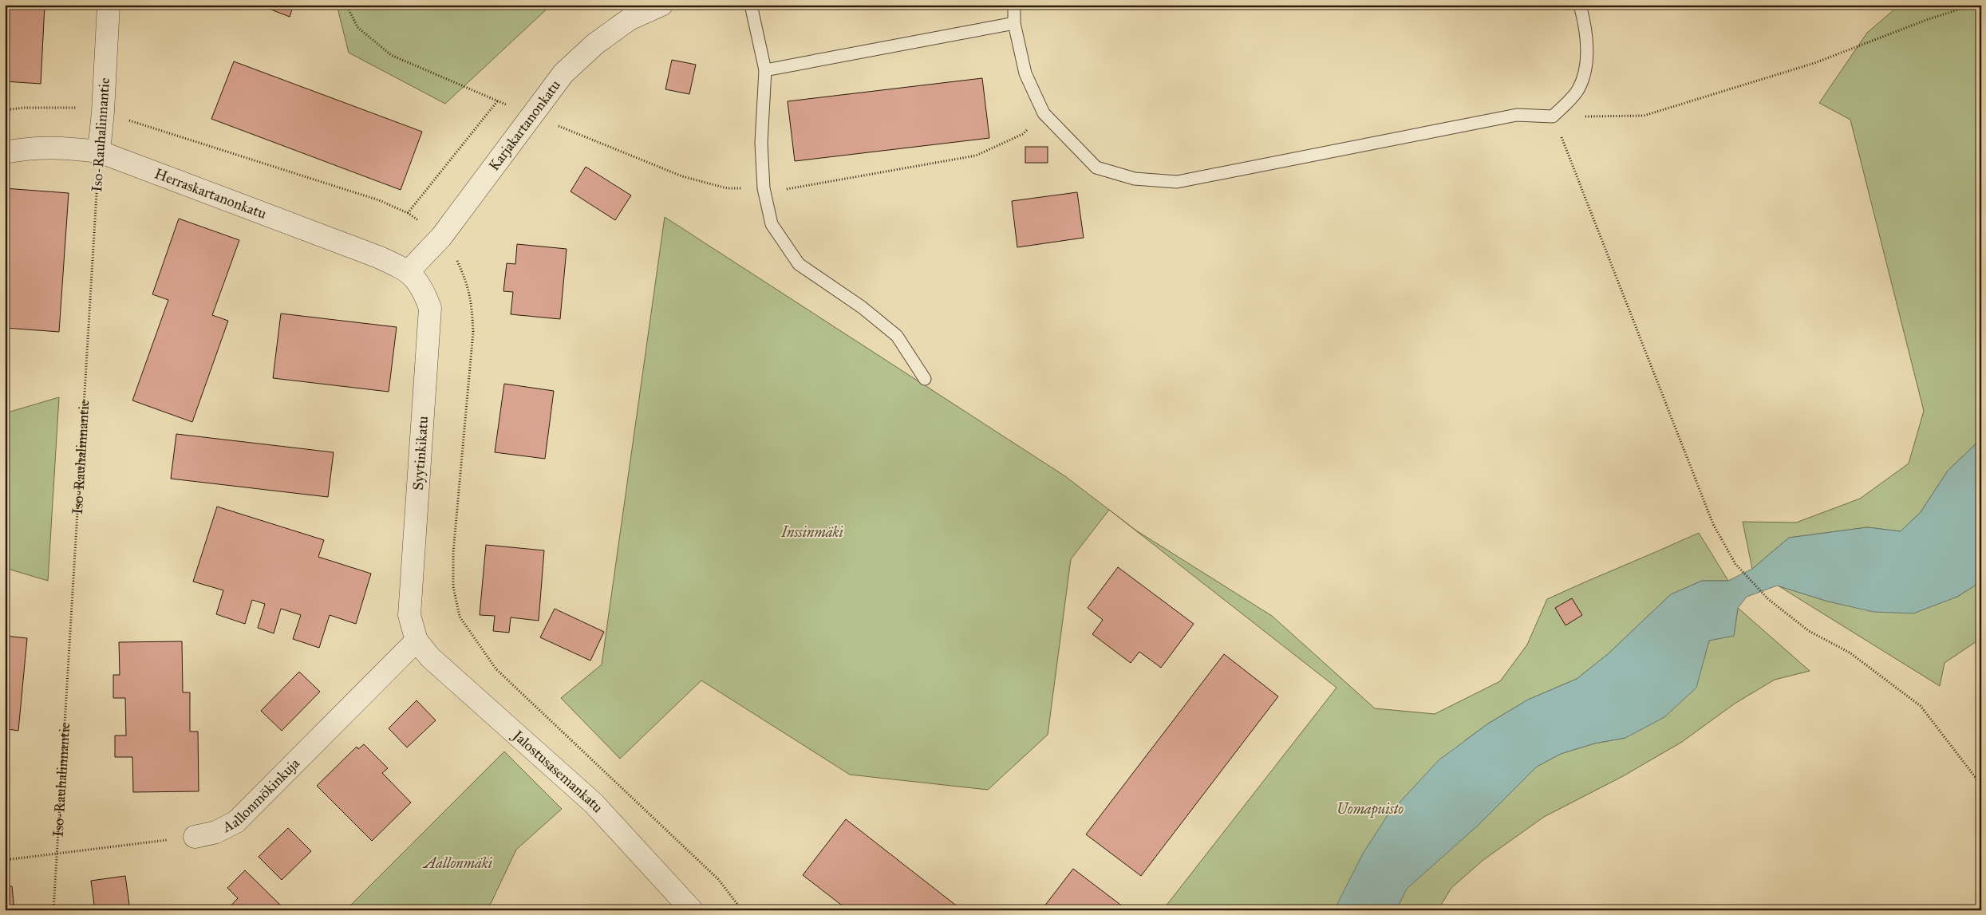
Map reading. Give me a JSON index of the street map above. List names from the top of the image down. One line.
{"streets":{"street":["Karjakartanonkatu","Iso-Rauhalinnantie","Herraskartanonkatu","Syytinkikatu","Jalostusasemankatu","Aallonmökinkuja"]},"crossings":[["Karjakartanonkatu","Herraskartanonkatu"],["Karjakartanonkatu","Syytinkikatu"],["Iso-Rauhalinnantie","Herraskartanonkatu"],["Herraskartanonkatu","Syytinkikatu"],["Syytinkikatu","Jalostusasemankatu"],["Syytinkikatu","Aallonmökinkuja"],["Jalostusasemankatu","Aallonmökinkuja"]],"parks":["Inssinmäki","Uomapuisto","Aallonmäki"]}
